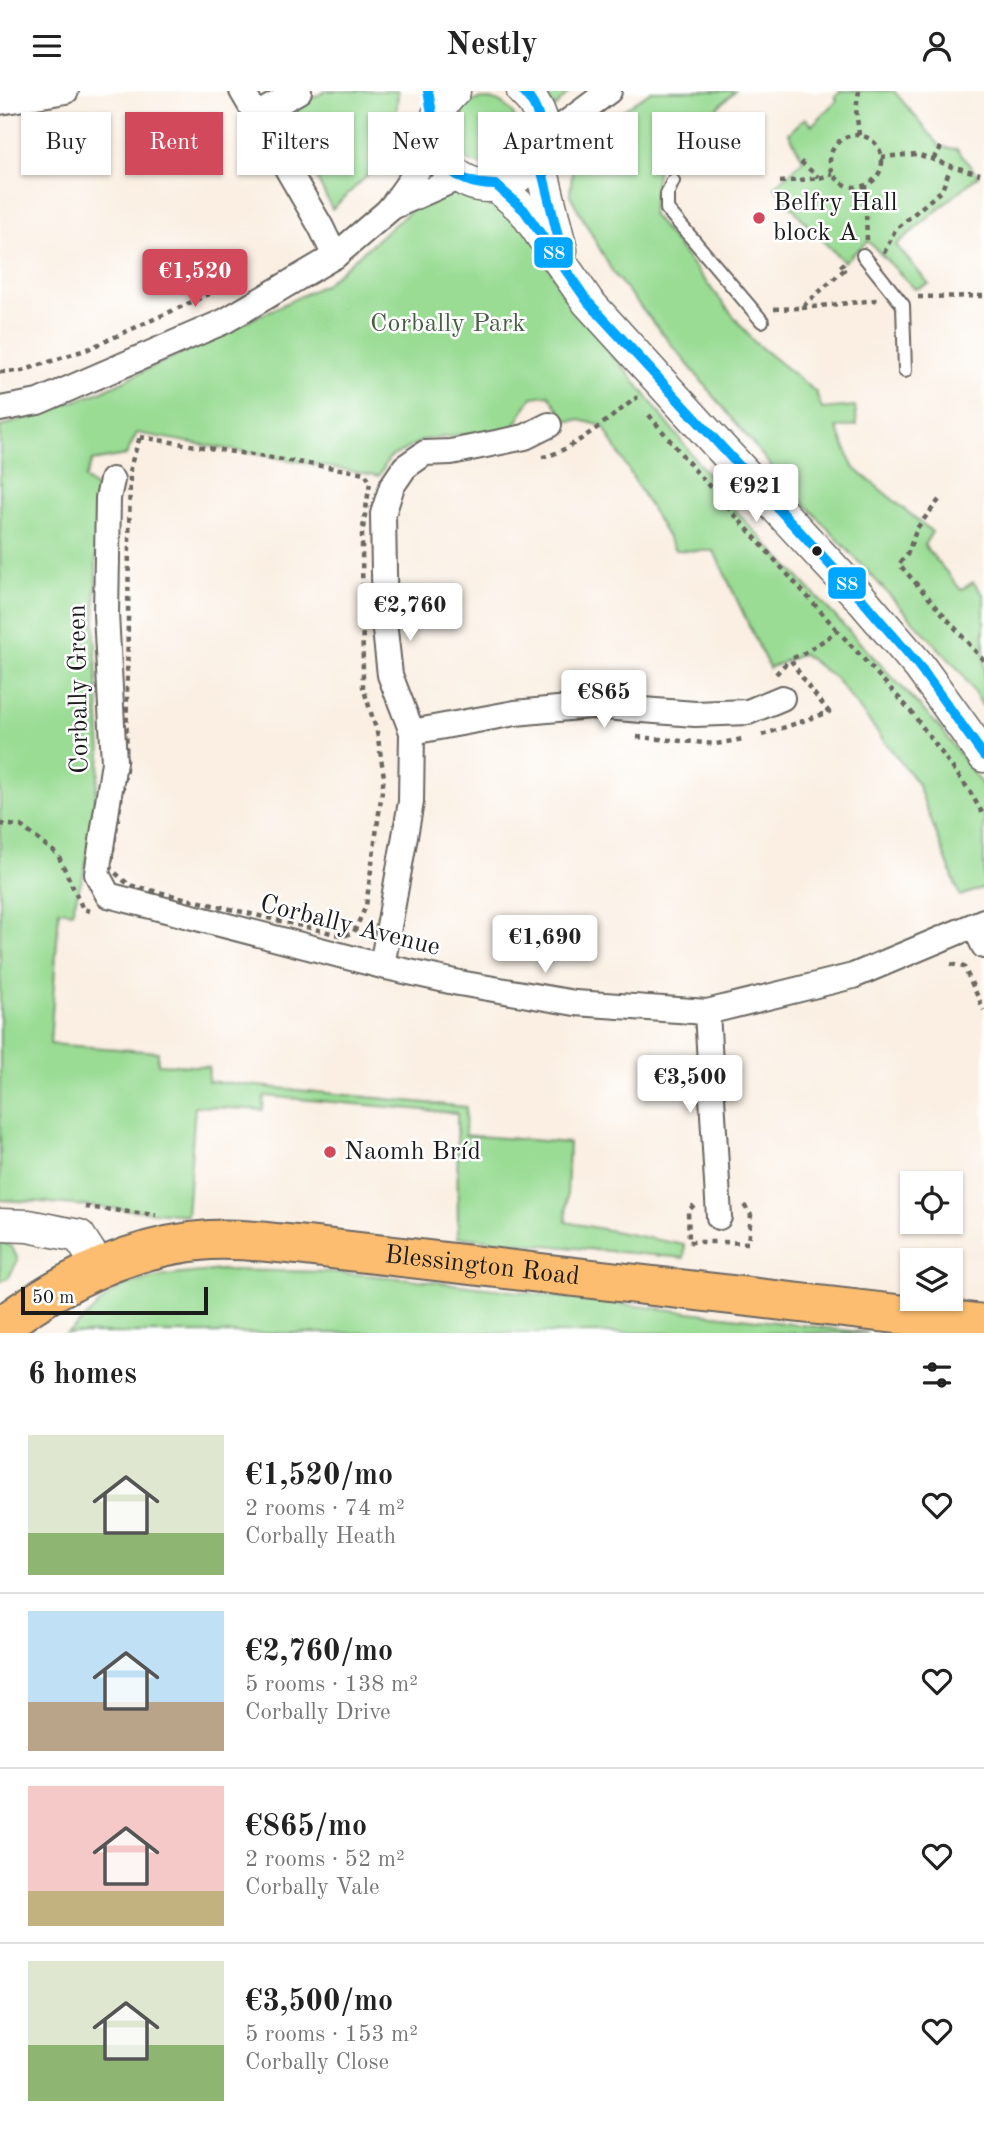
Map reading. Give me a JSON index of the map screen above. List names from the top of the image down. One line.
{"streets":{"main road":["Blessington Road"],"street":["Corbally Green","Corbally Avenue"]},"crossings":[["Corbally Green","Corbally Avenue"]],"parks":["Corbally Park"],"places":["Belfry Hall block A","Naomh Bríd"],"lines":["transit line S8"],"scale_bar":"50 m","page":{"header":"Nestly","chip":["Buy","Rent","Filters","New","Apartment","House"],"price":["€1,520","€921","€2,760","€865","€1,690","€3,500"],"scale":"50 m","heading":"6 homes","list":[{"name":"€1,520/mo","note":"2 rooms · 74 m² · Corbally Heath"},{"name":"€2,760/mo","note":"5 rooms · 138 m² · Corbally Drive"},{"name":"€865/mo","note":"2 rooms · 52 m² · Corbally Vale"},{"name":"€3,500/mo","note":"5 rooms · 153 m² · Corbally Close"}]}}
